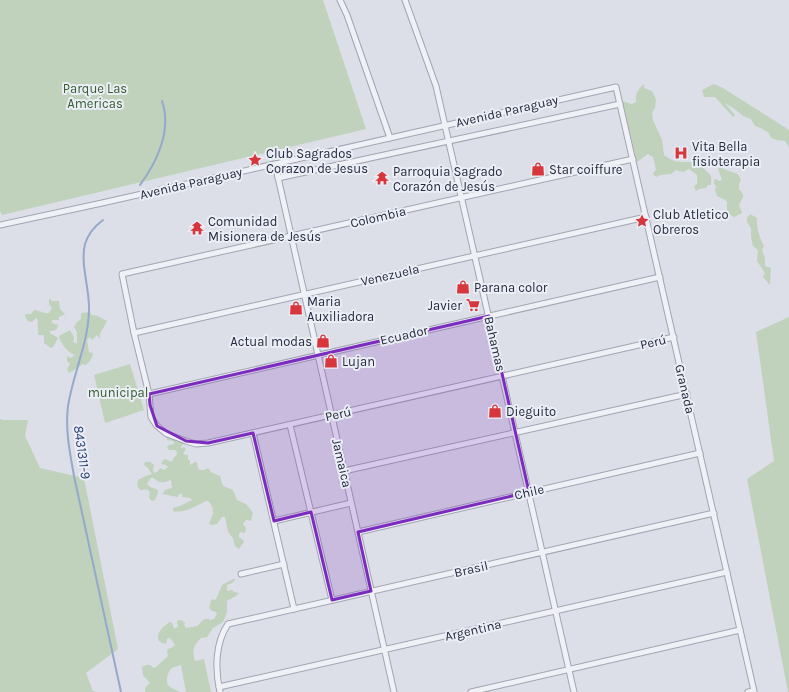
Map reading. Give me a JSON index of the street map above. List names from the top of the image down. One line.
{"streets":{"street":["Avenida Paraguay","Colombia","Venezuela","Ecuador","Perú","Bahamas","Granada","Jamaica","Chile","Brasil","Argentina"]},"crossings":[["Avenida Paraguay","Bahamas"],["Avenida Paraguay","Granada"],["Avenida Paraguay","Jamaica"],["Colombia","Perú"],["Colombia","Bahamas"],["Colombia","Granada"],["Colombia","Jamaica"],["Venezuela","Perú"],["Venezuela","Bahamas"],["Venezuela","Granada"],["Venezuela","Jamaica"],["Ecuador","Perú"],["Ecuador","Bahamas"],["Ecuador","Granada"],["Ecuador","Jamaica"],["Perú","Bahamas"],["Perú","Granada"],["Perú","Jamaica"],["Bahamas","Chile"],["Bahamas","Brasil"],["Bahamas","Argentina"],["Granada","Chile"],["Granada","Brasil"],["Granada","Argentina"],["Jamaica","Chile"],["Jamaica","Brasil"],["Jamaica","Argentina"],["Brasil","Argentina"]],"water":["8431311-9"],"parks":["Parque Las Americas","municipal"],"places":{"hospital":["Vita Bella fisioterapia"],"place":["Club Sagrados Corazon de Jesus","Club Atletico Obreros"],"shop":["Star coiffure","Parana color","Maria Auxiliadora","Actual modas","Lujan","Dieguito"],"temple":["Parroquia Sagrado Corazón de Jesús","Comunidad Misionera de Jesús"],"supermarket":["Javier"]}}
